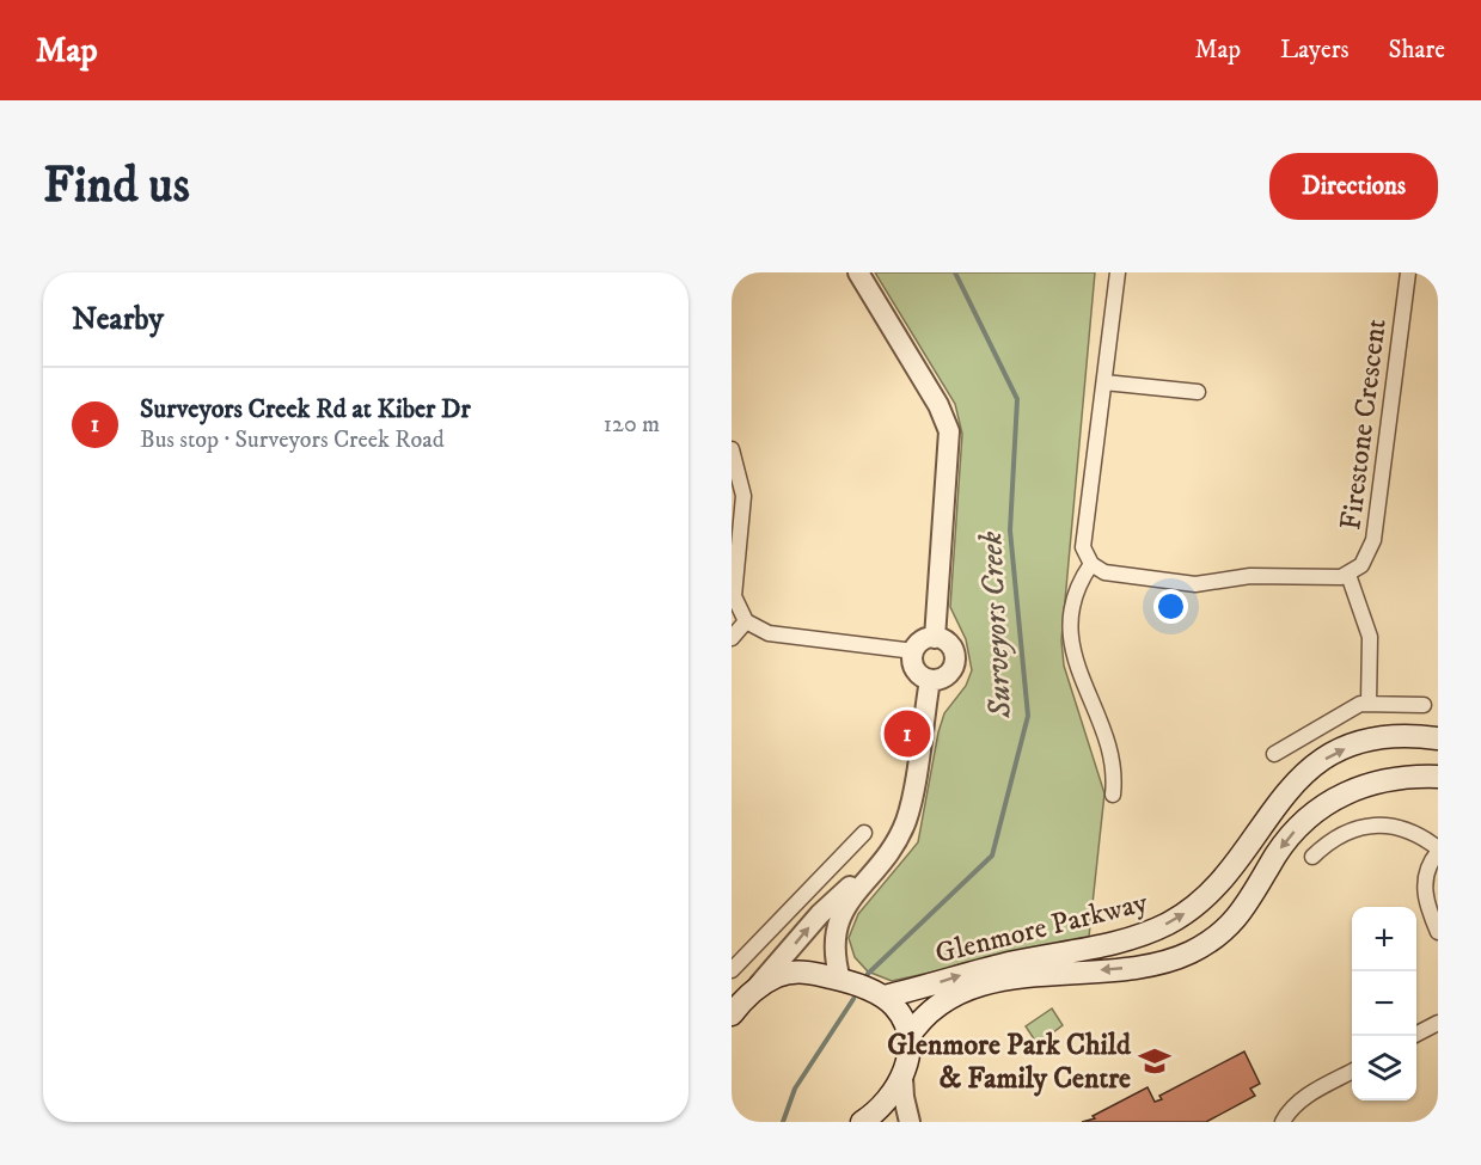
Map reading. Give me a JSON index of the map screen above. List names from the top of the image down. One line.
{"streets":{"main road":["Glenmore Parkway"],"street":["Firestone Crescent"]},"water":["Surveyors Creek"],"places":{"school or university":["Glenmore Park Child & Family Centre"]},"page":{"header":"Map","nav":["Map","Layers","Share"],"buttons":"Directions","title":"Find us","heading":"Nearby","list":[{"mark":"1","name":"Surveyors Creek Rd at Kiber Dr","note":"Bus stop · Surveyors Creek Road","value":"120 m"}],"pins":"1","map_buttons":["+","−"]}}
